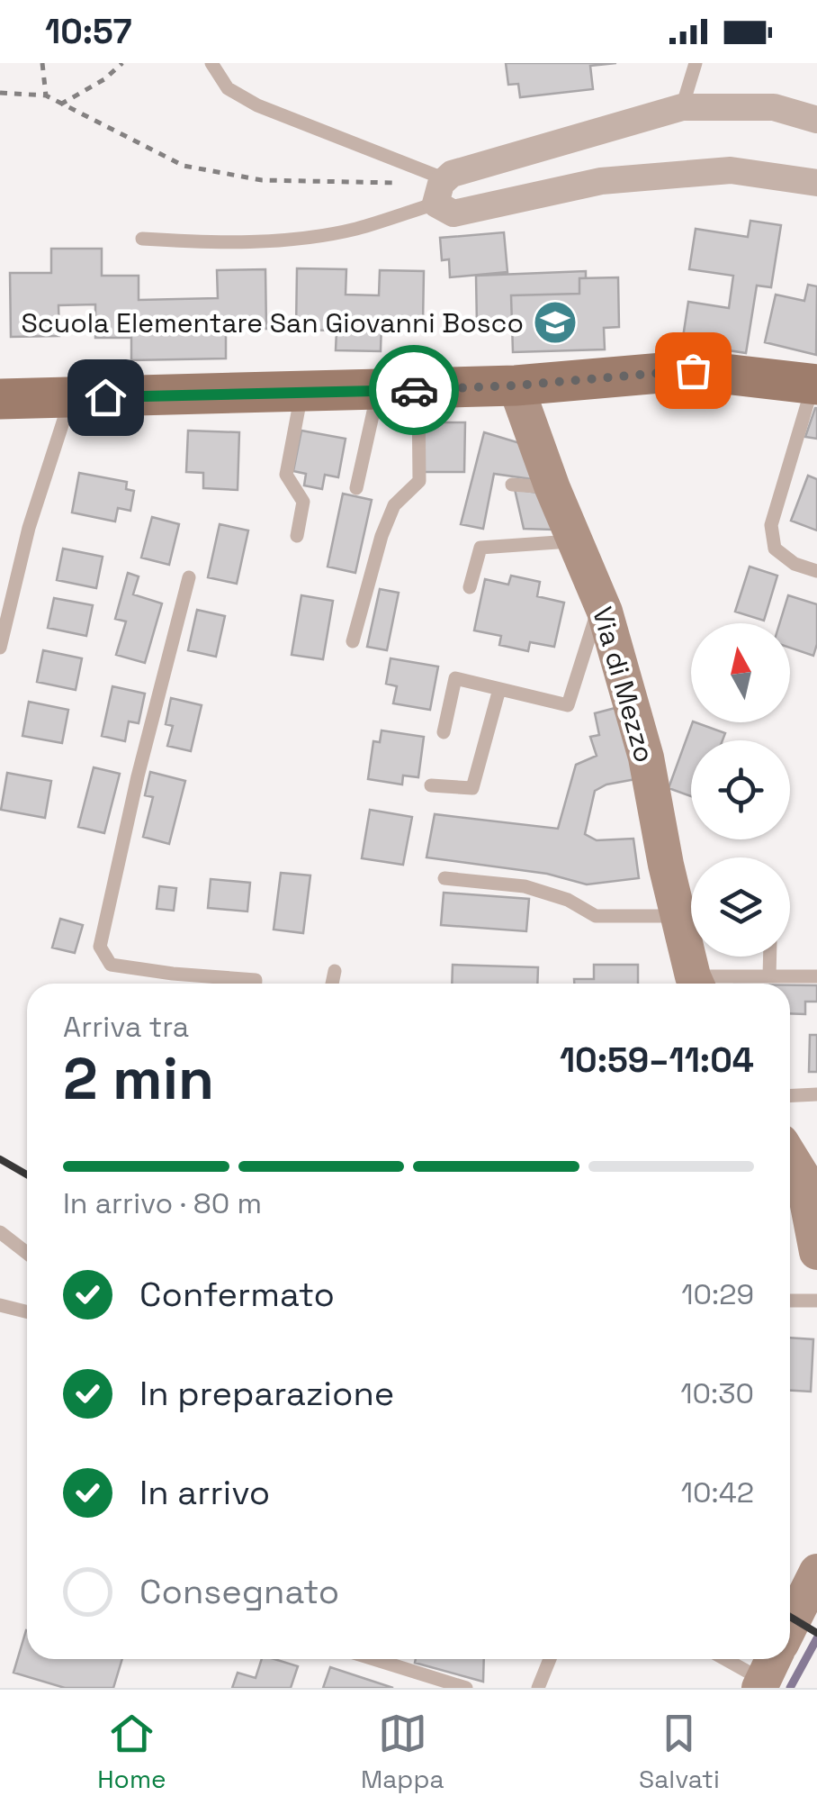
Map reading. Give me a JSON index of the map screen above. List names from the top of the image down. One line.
{"streets":{"street":["Via di Mezzo"]},"places":{"school or university":["Scuola Elementare San Giovanni Bosco"]},"north":"top","page":{"status":"10:57","heading":["2 min","Arriva tra","10:59–11:04"],"bar":"In arrivo · 80 m","list":[["Confermato","10:29"],["In preparazione","10:30"],["In arrivo","10:42"],"Consegnato"],"tabs":["Home","Mappa","Salvati"]}}
